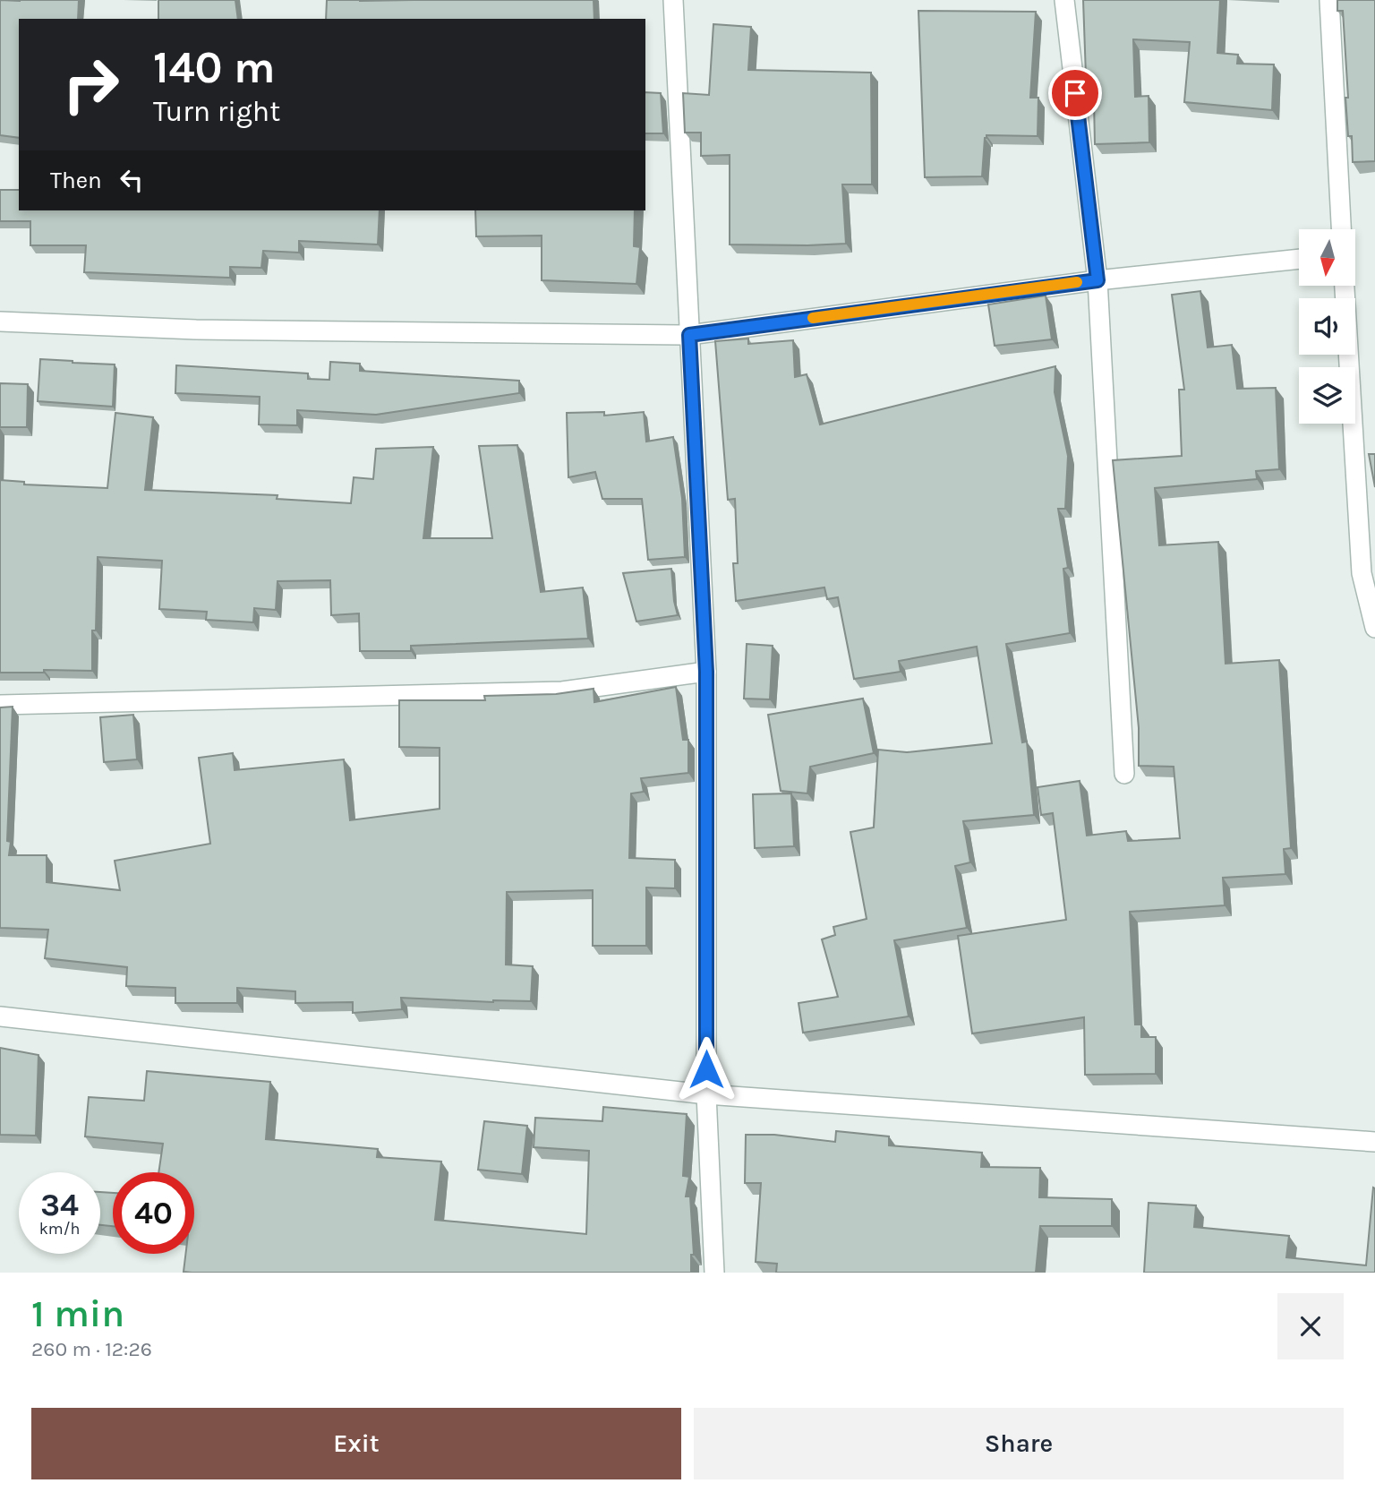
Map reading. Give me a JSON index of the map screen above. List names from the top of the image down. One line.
{"north":"bottom","page":{"turn":["140 m","Turn right"],"then":"Then","speed":"34 km/h","limit":"40","heading":["1 min","260 m · 12:26"],"buttons":["Exit","Share"]}}
